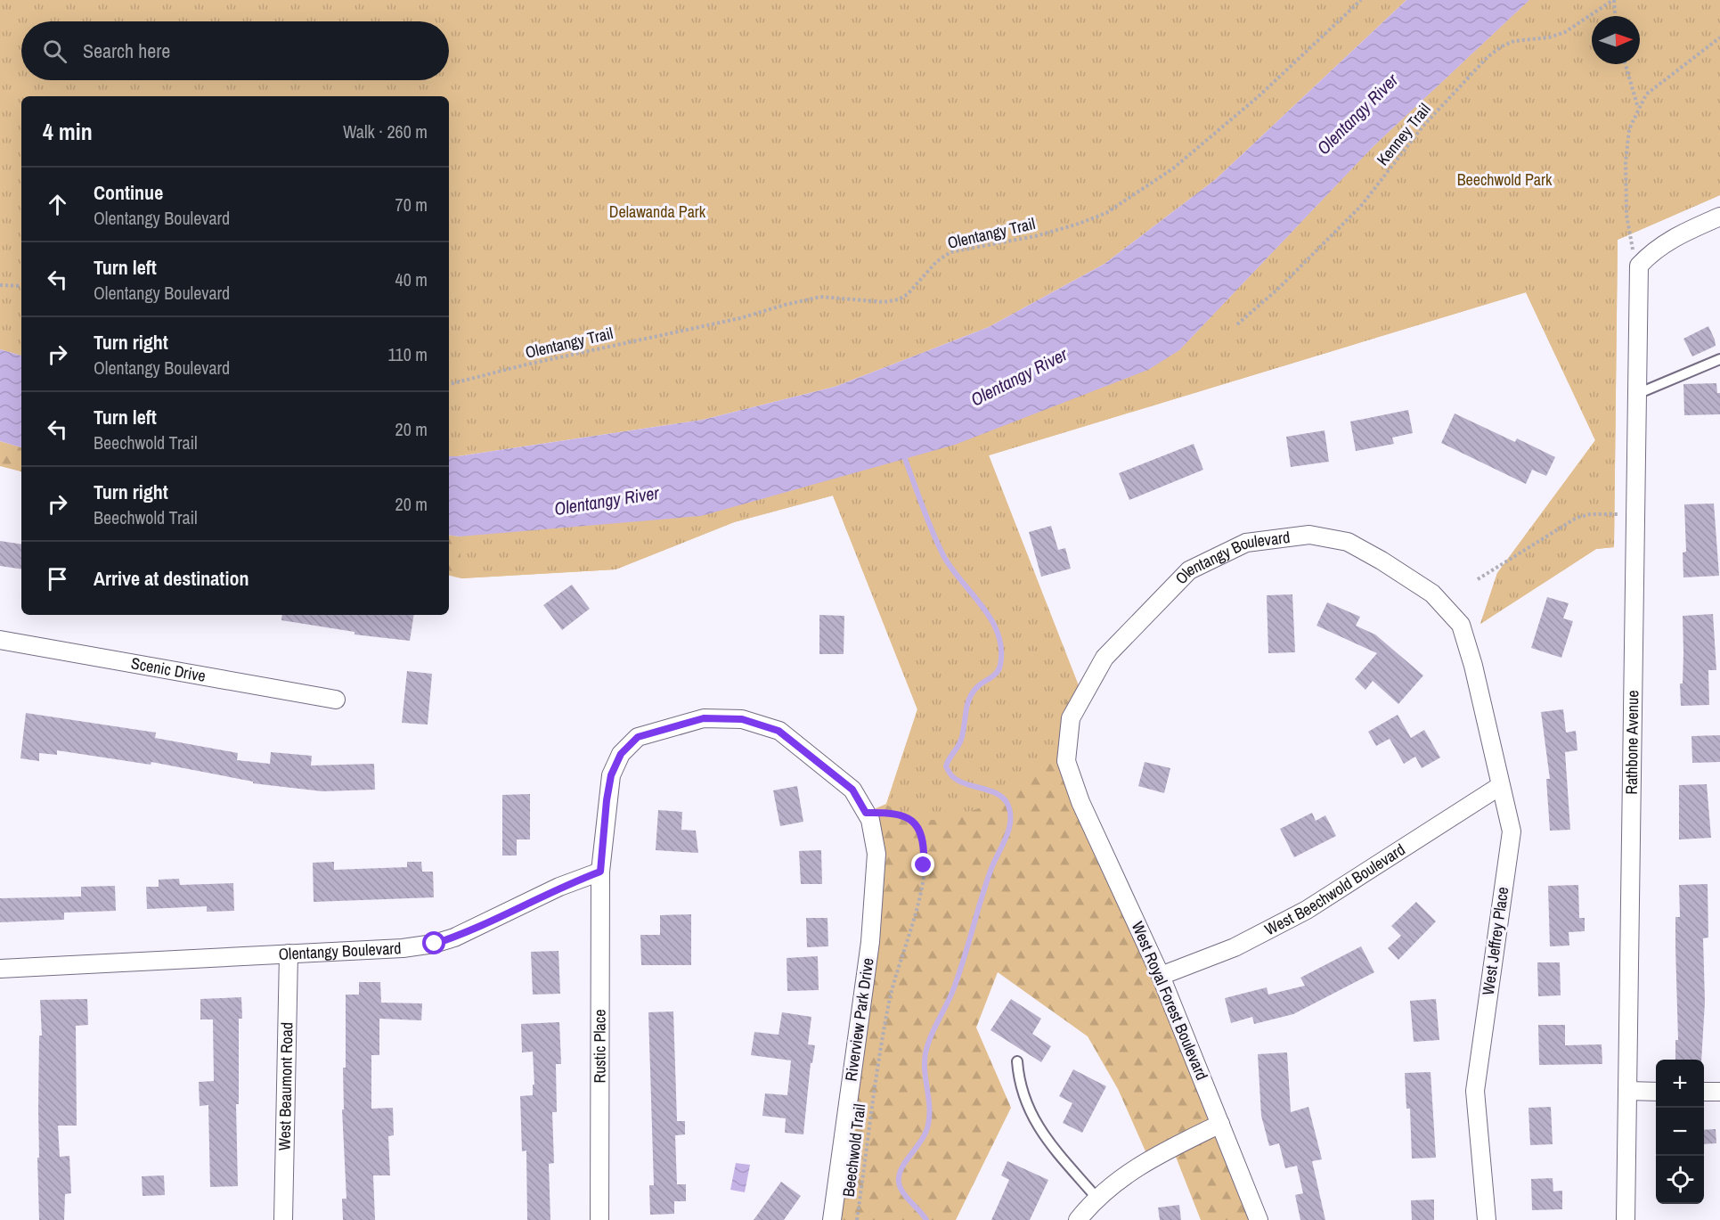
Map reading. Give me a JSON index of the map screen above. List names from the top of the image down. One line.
{"streets":{"street":["Olentangy Boulevard","Scenic Drive","Rathbone Avenue","West Beechwold Boulevard","West Jeffrey Place","West Royal Forest Boulevard","Riverview Park Drive","Rustic Place","West Beaumont Road"],"path":["Kenney Trail","Olentangy Trail","Beechwold Trail"]},"crossings":[["Olentangy Boulevard","West Jeffrey Place"],["Olentangy Boulevard","West Royal Forest Boulevard"],["Olentangy Boulevard","Rustic Place"],["Olentangy Boulevard","West Beaumont Road"],["West Beechwold Boulevard","West Jeffrey Place"],["West Beechwold Boulevard","West Royal Forest Boulevard"],["Riverview Park Drive","Beechwold Trail"]],"water":["Olentangy River"],"parks":["Beechwold Park","Delawanda Park"],"north":"right","page":{"search":"Search here","heading":["4 min","Walk · 260 m"],"list":[["Continue","Olentangy Boulevard","70 m"],["Turn left","Olentangy Boulevard","40 m"],["Turn right","Olentangy Boulevard","110 m"],["Turn left","Beechwold Trail","20 m"],["Turn right","Beechwold Trail","20 m"],"Arrive at destination"],"map_buttons":["+","−"]}}
